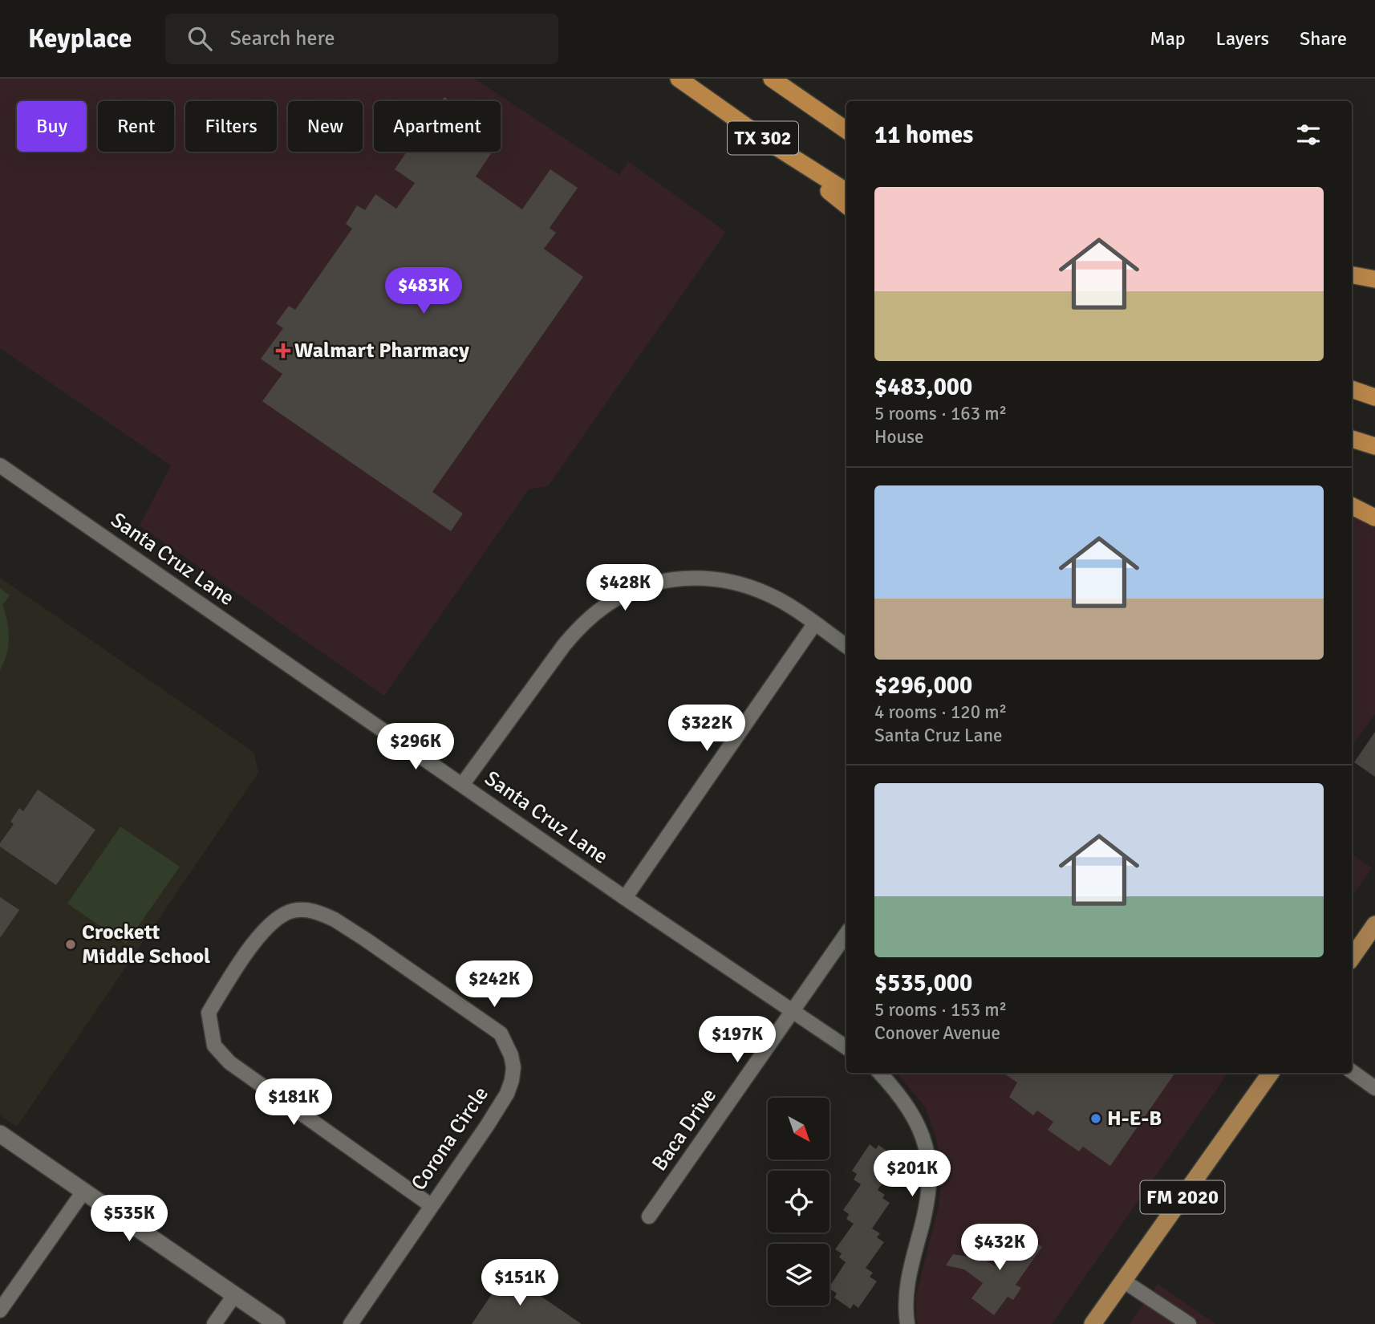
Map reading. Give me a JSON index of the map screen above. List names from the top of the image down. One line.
{"streets":{"highway":["TX 302"],"main road":["FM 2020"],"street":["Santa Cruz Lane","Baca Drive","Corona Circle"]},"crossings":[["Santa Cruz Lane","Baca Drive"]],"places":{"health":["Walmart Pharmacy"],"other":["Crockett Middle School","H-E-B"]},"north":"bottom right","page":{"header":"Keyplace","search":"Search here","nav":["Map","Layers","Share"],"chip":["Buy","Rent","Filters","New","Apartment"],"heading":"11 homes","list":[{"name":"$483,000","note":"5 rooms · 163 m² · House"},{"name":"$296,000","note":"4 rooms · 120 m² · Santa Cruz Lane"},{"name":"$535,000","note":"5 rooms · 153 m² · Conover Avenue"}],"price":["$483K","$428K","$322K","$296K","$242K","$197K","$181K","$201K","$535K","$432K","$151K"]}}
